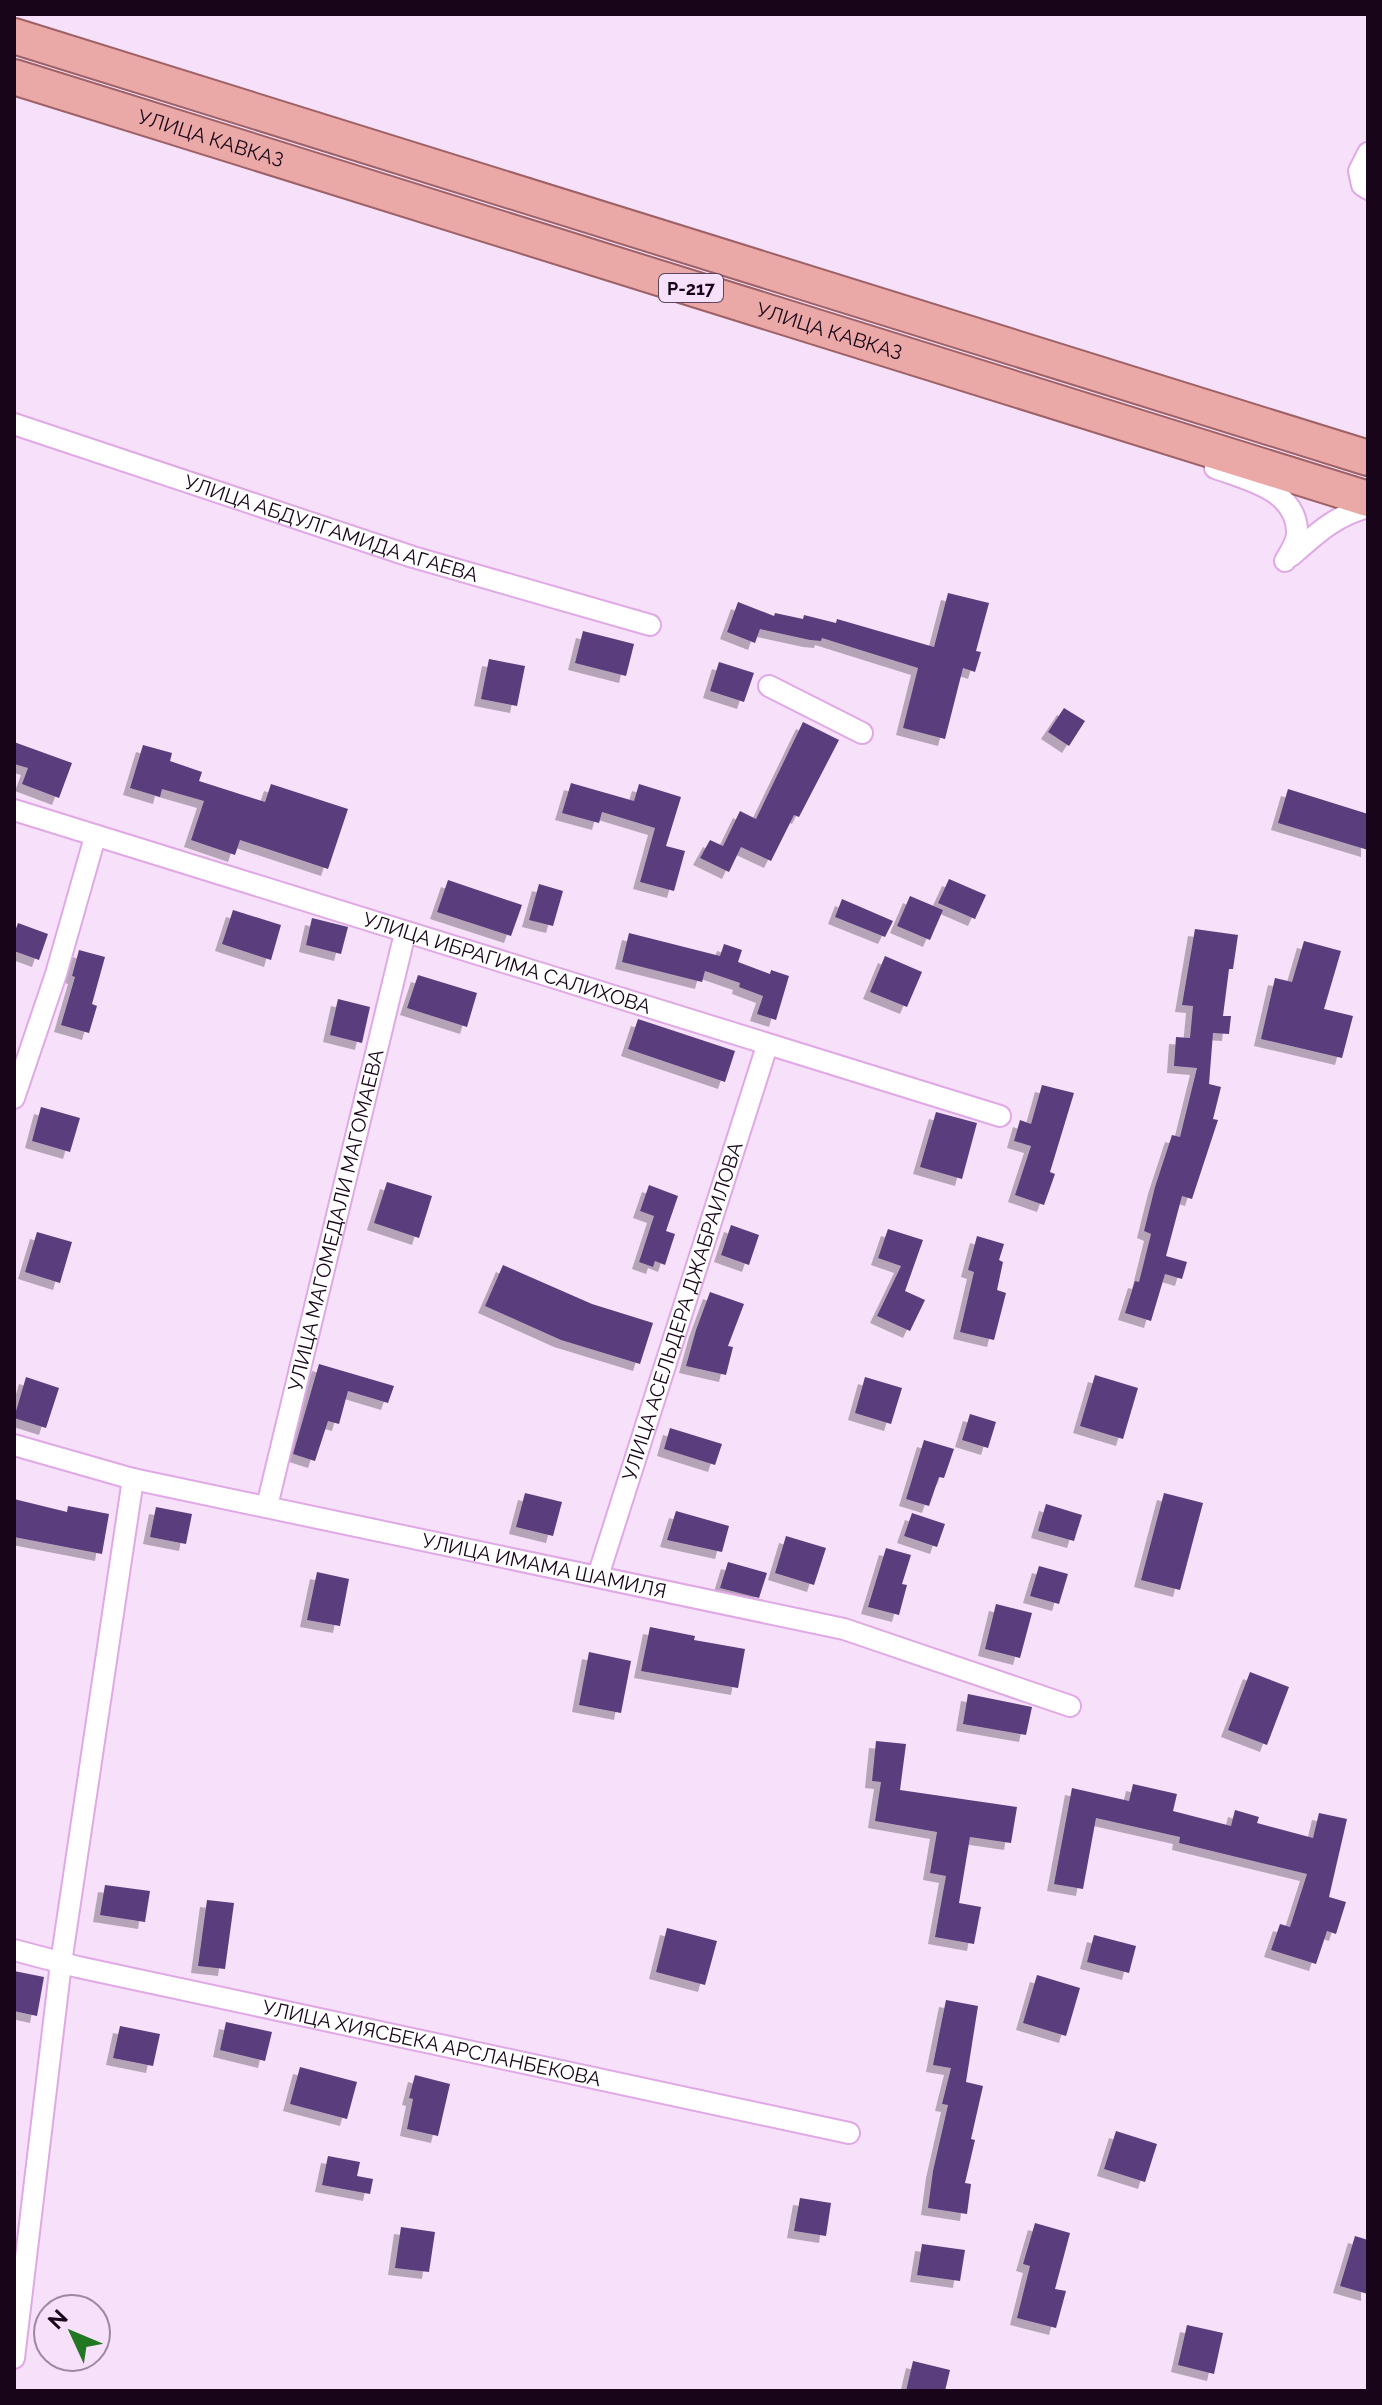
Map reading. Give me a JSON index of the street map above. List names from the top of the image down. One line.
{"streets":{"highway":["УЛИЦА КАВКАЗ","Р-217"],"street":["УЛИЦА АБДУЛГАМИДА АГАЕВА","УЛИЦА ИБРАГИМА САЛИХОВА","УЛИЦА МАГОМЕДАЛИ МАГОМАЕВА","УЛИЦА АСЕЛЬДЕРА ДЖАБРАИЛОВА","УЛИЦА ИМАМА ШАМИЛЯ","УЛИЦА ХИЯСБЕКА АРСЛАНБЕКОВА"]},"crossings":[["УЛИЦА ИБРАГИМА САЛИХОВА","УЛИЦА МАГОМЕДАЛИ МАГОМАЕВА"],["УЛИЦА ИБРАГИМА САЛИХОВА","УЛИЦА АСЕЛЬДЕРА ДЖАБРАИЛОВА"],["УЛИЦА МАГОМЕДАЛИ МАГОМАЕВА","УЛИЦА ИМАМА ШАМИЛЯ"],["УЛИЦА АСЕЛЬДЕРА ДЖАБРАИЛОВА","УЛИЦА ИМАМА ШАМИЛЯ"]],"north":"top left"}
